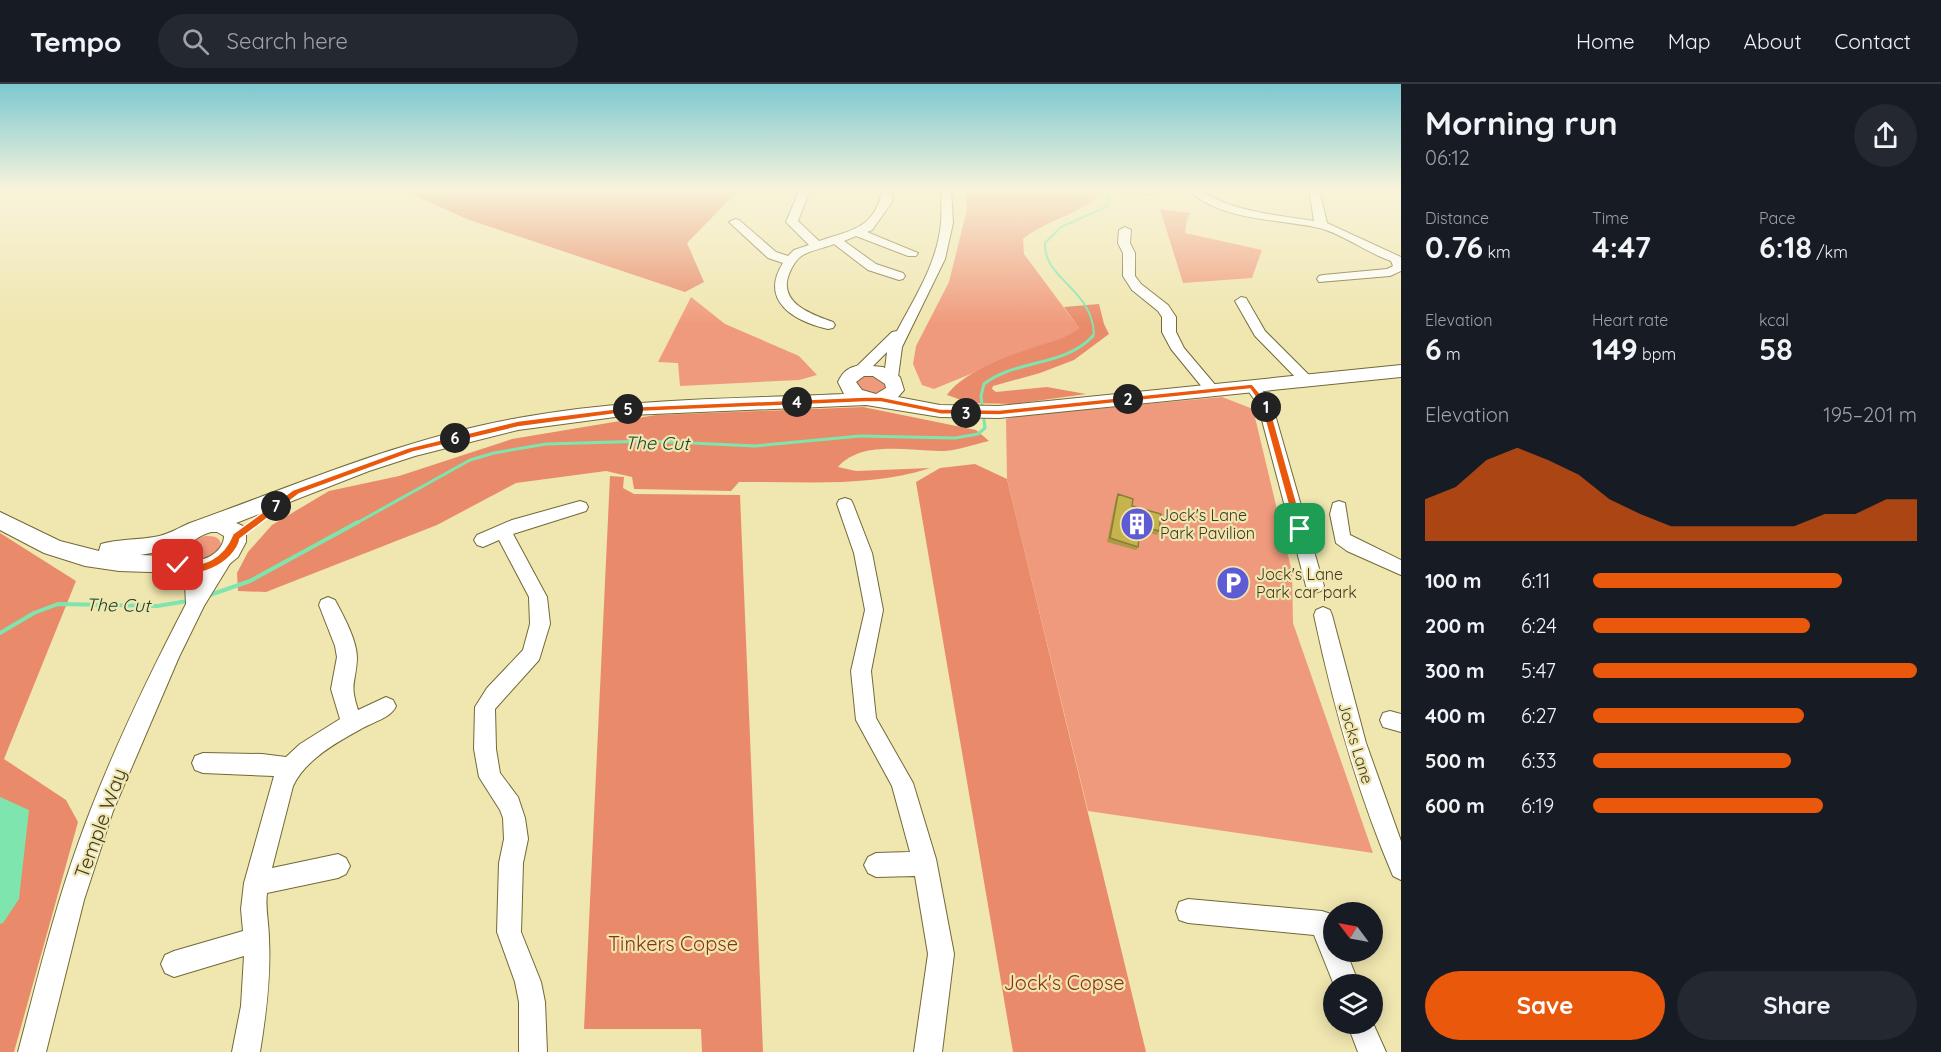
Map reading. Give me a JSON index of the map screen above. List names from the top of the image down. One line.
{"streets":{"street":["Jocks Lane","Temple Way"]},"water":["The Cut"],"parks":["Tinkers Copse","Jock's Copse"],"places":{"building":["Jock's Lane Park Pavilion"],"parking":["Jock's Lane Park car park"]},"north":"top left","page":{"header":"Tempo","search":"Search here","nav":["Home","Map","About","Contact"],"heading":["Morning run","06:12"],"stats":[["Distance","0.76 km"],["Time","4:47"],["Pace","6:18 /km"],["Elevation","6 m"],["Heart rate","149 bpm"],["kcal","58"]],"pins":["2","4","1","5","3","6","7"],"chart":["Elevation","195–201 m"],"list":[{"name":"100 m","note":"6:11"},{"name":"200 m","note":"6:24"},{"name":"300 m","note":"5:47"},{"name":"400 m","note":"6:27"},{"name":"500 m","note":"6:33"},{"name":"600 m","note":"6:19"}],"buttons":["Save","Share"]}}
